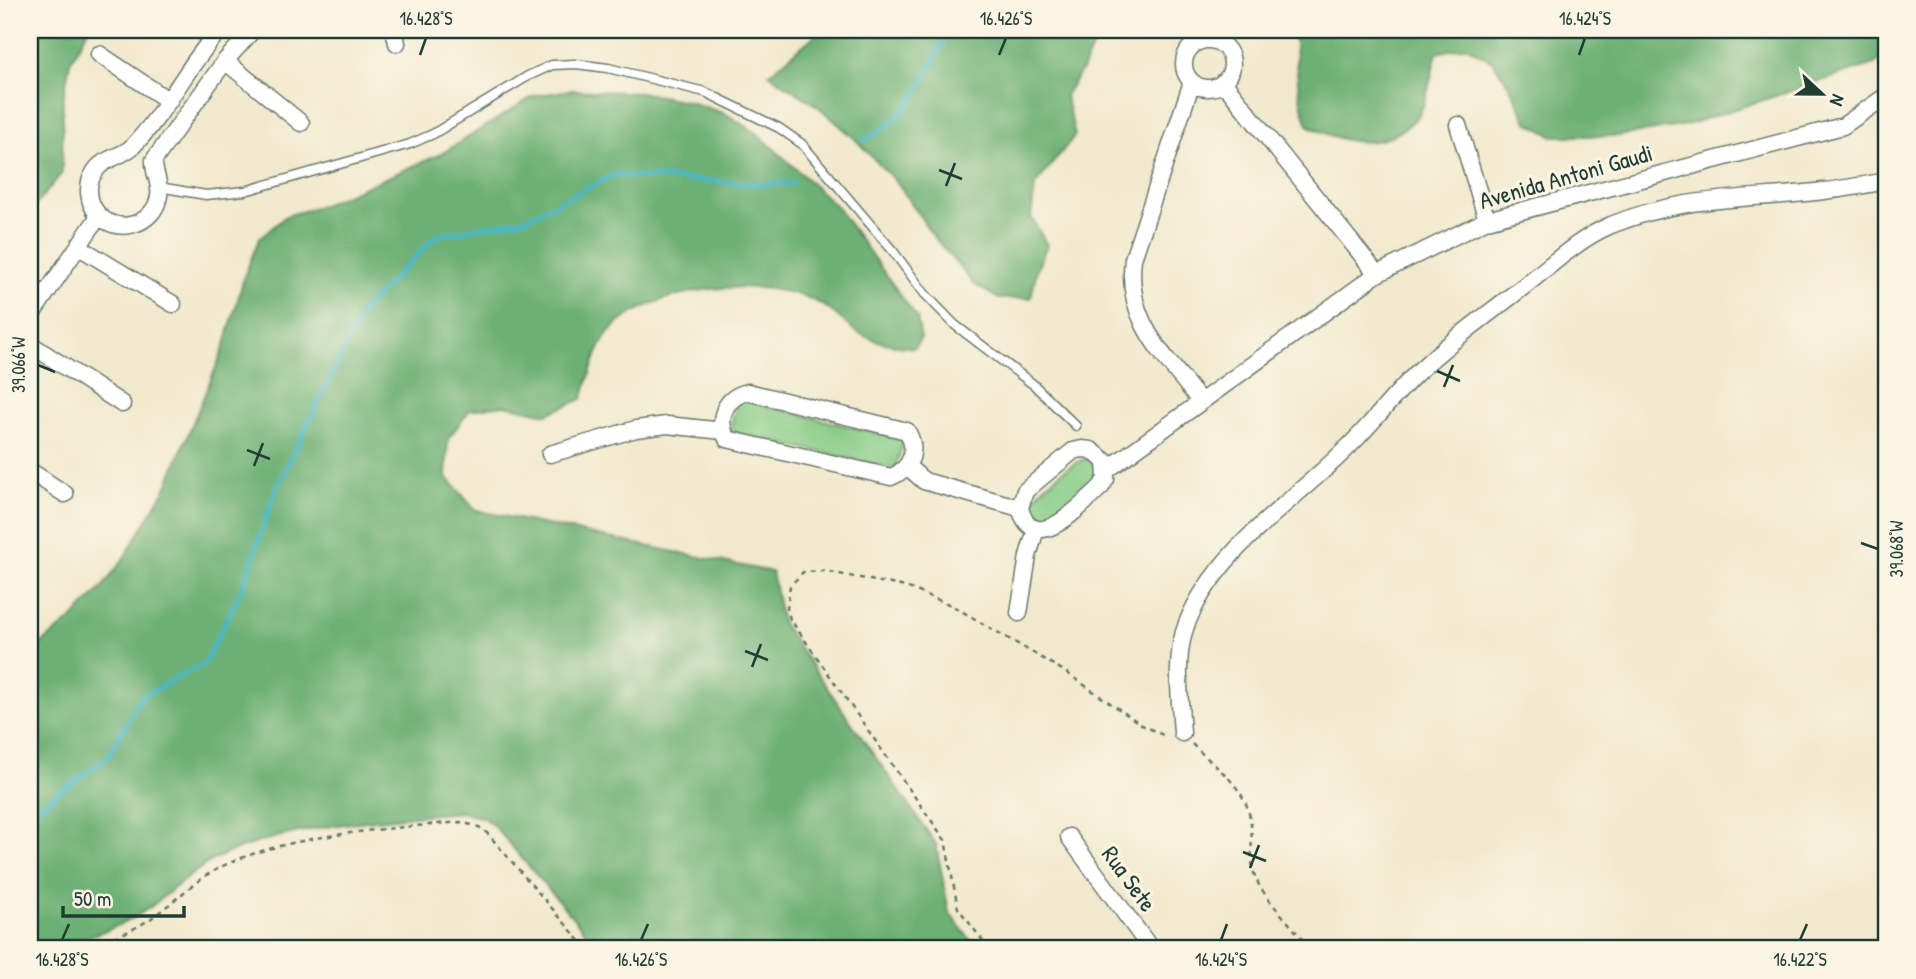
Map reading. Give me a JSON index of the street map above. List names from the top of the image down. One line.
{"streets":{"street":["Avenida Antoni Gaudi","Rua Sete"]},"scale_bar":"50 m","north":"right","coordinates":["16.428°S","16.426°S","16.424°S","39.066°W","39.068°W","16.422°S"]}
